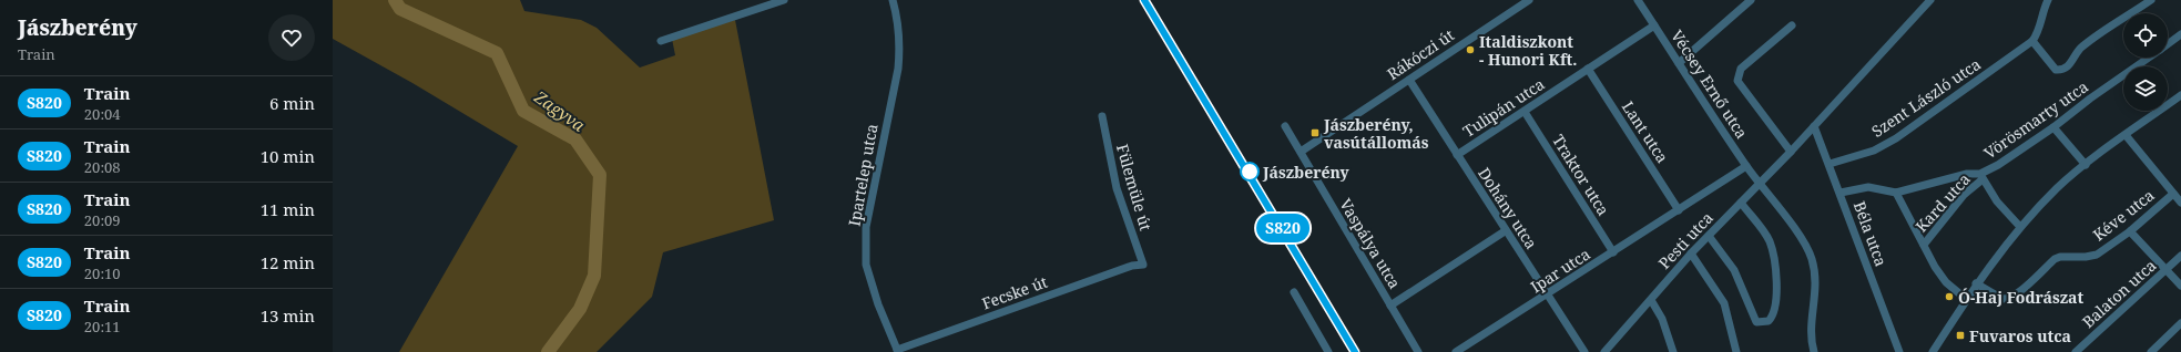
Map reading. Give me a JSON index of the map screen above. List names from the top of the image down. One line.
{"streets":{"street":["Rákóczi út","Vécsey Ernő utca","Szent László utca","Tulipán utca","Vörösmarty utca","Lant utca","Ipartelep utca","Traktor utca","Fülemüle út","Kard utca","Dohány utca","Kéve utca","Béla utca","Pesti utca","Vaspálya utca","Ipar utca","Fecske út","Balaton utca"]},"crossings":[["Rákóczi út","Dohány utca"],["Rákóczi út","Vaspálya utca"],["Vécsey Ernő utca","Tulipán utca"],["Vécsey Ernő utca","Pesti utca"],["Vécsey Ernő utca","Ipar utca"],["Szent László utca","Béla utca"],["Tulipán utca","Lant utca"],["Tulipán utca","Traktor utca"],["Tulipán utca","Dohány utca"],["Vörösmarty utca","Kard utca"],["Vörösmarty utca","Béla utca"],["Lant utca","Ipar utca"],["Ipartelep utca","Fecske út"],["Traktor utca","Ipar utca"],["Fülemüle út","Fecske út"],["Dohány utca","Ipar utca"],["Béla utca","Pesti utca"]],"water":["Zagyva"],"places":{"other":["Italdiszkont - Hunori Kft.","Jászberény","Ó-Haj Fodrászat"],"transit":["Jászberény, vasútállomás","Fuvaros utca"]},"page":{"heading":["Jászberény","Train"],"on_map":"S820","list":[{"mark":"S820","name":"Train","note":"20:04","value":"6 min"},{"mark":"S820","name":"Train","note":"20:08","value":"10 min"},{"mark":"S820","name":"Train","note":"20:09","value":"11 min"},{"mark":"S820","name":"Train","note":"20:10","value":"12 min"},{"mark":"S820","name":"Train","note":"20:11","value":"13 min"}]}}
